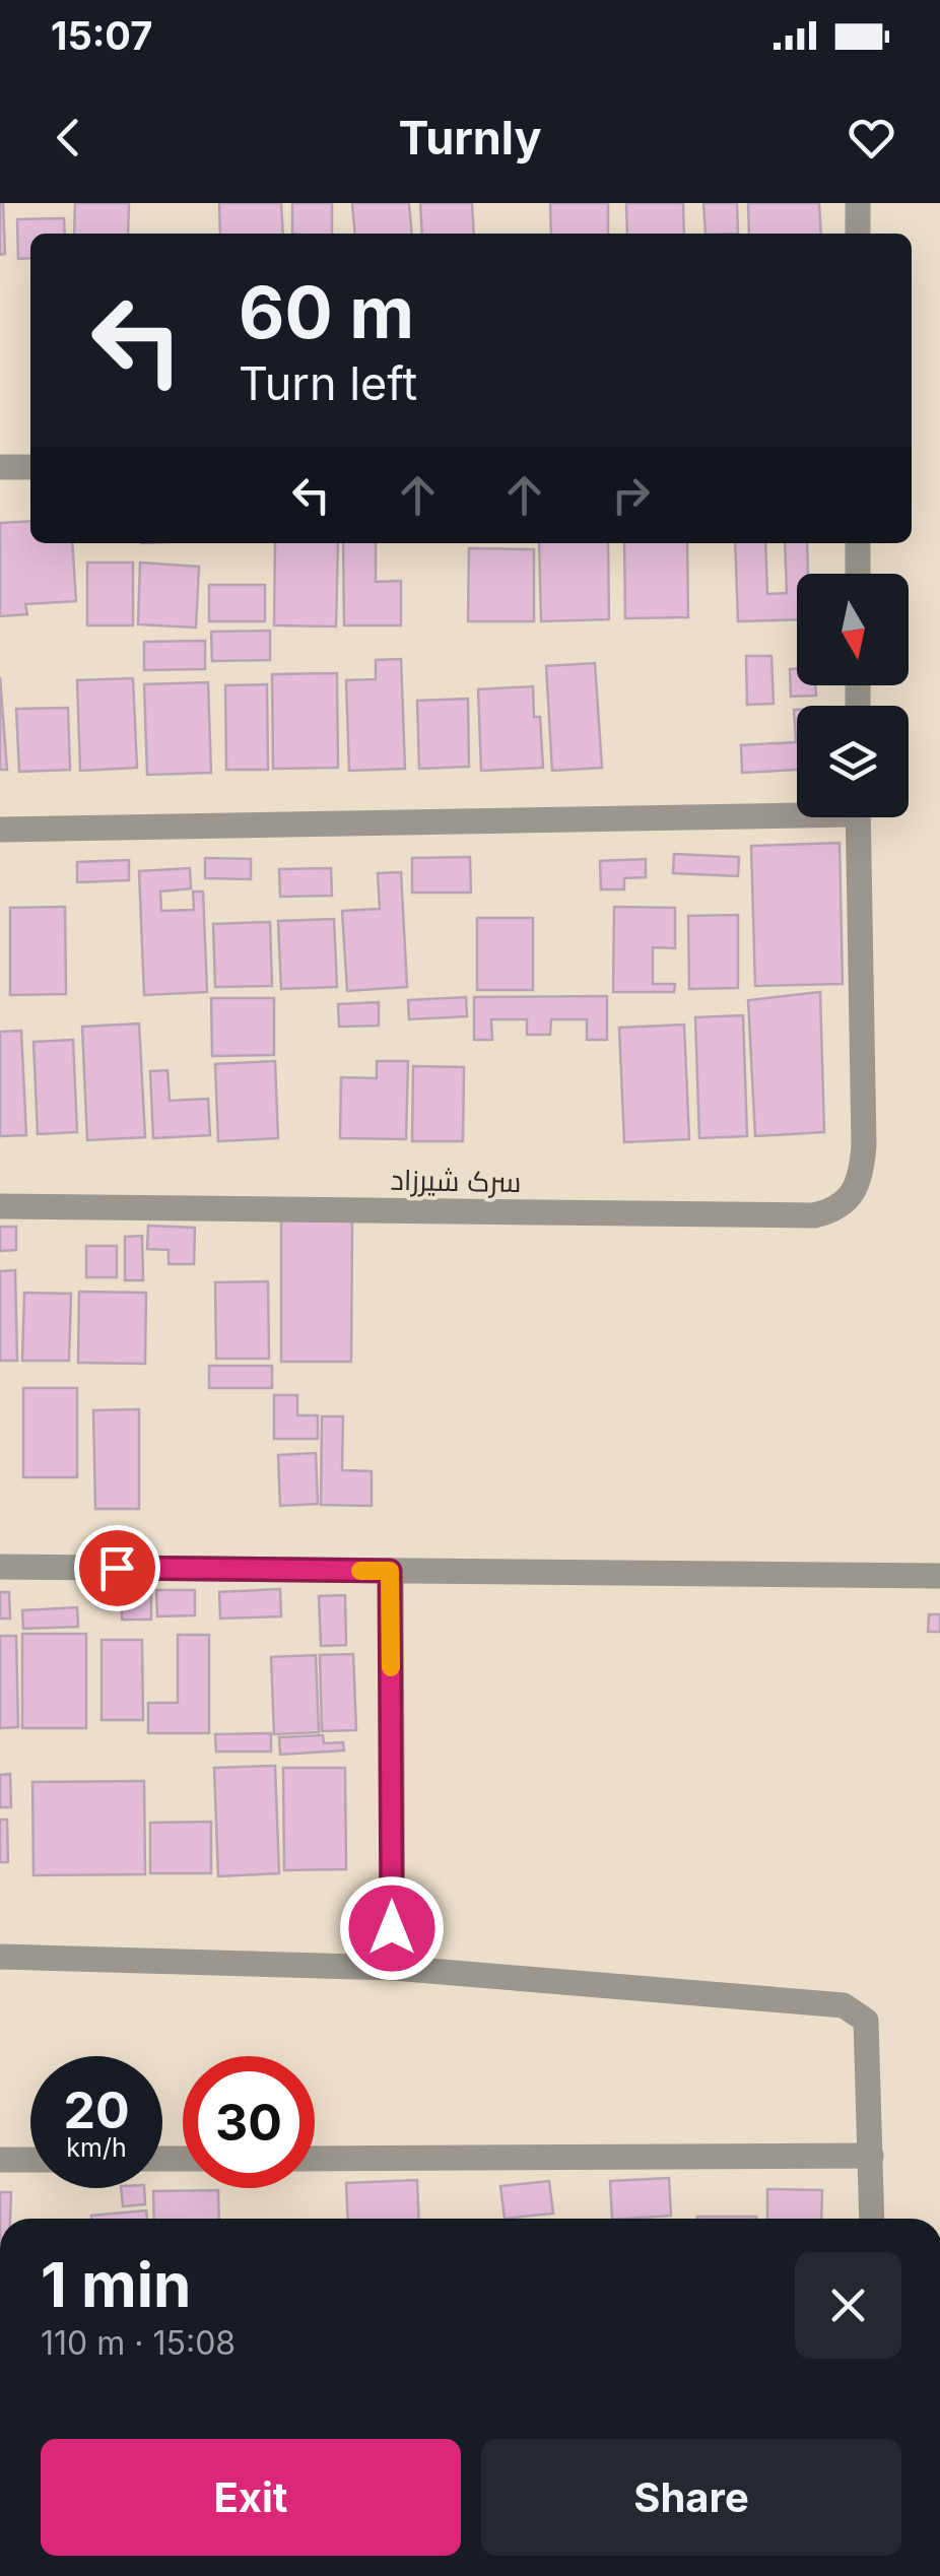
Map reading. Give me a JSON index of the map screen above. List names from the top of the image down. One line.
{"streets":{"street":["سرک شیرزاد"]},"north":"bottom","page":{"status":"15:07","header":"Turnly","turn":["60 m","Turn left"],"speed":"20 km/h","limit":"30","heading":["1 min","110 m · 15:08"],"buttons":["Exit","Share"]}}
